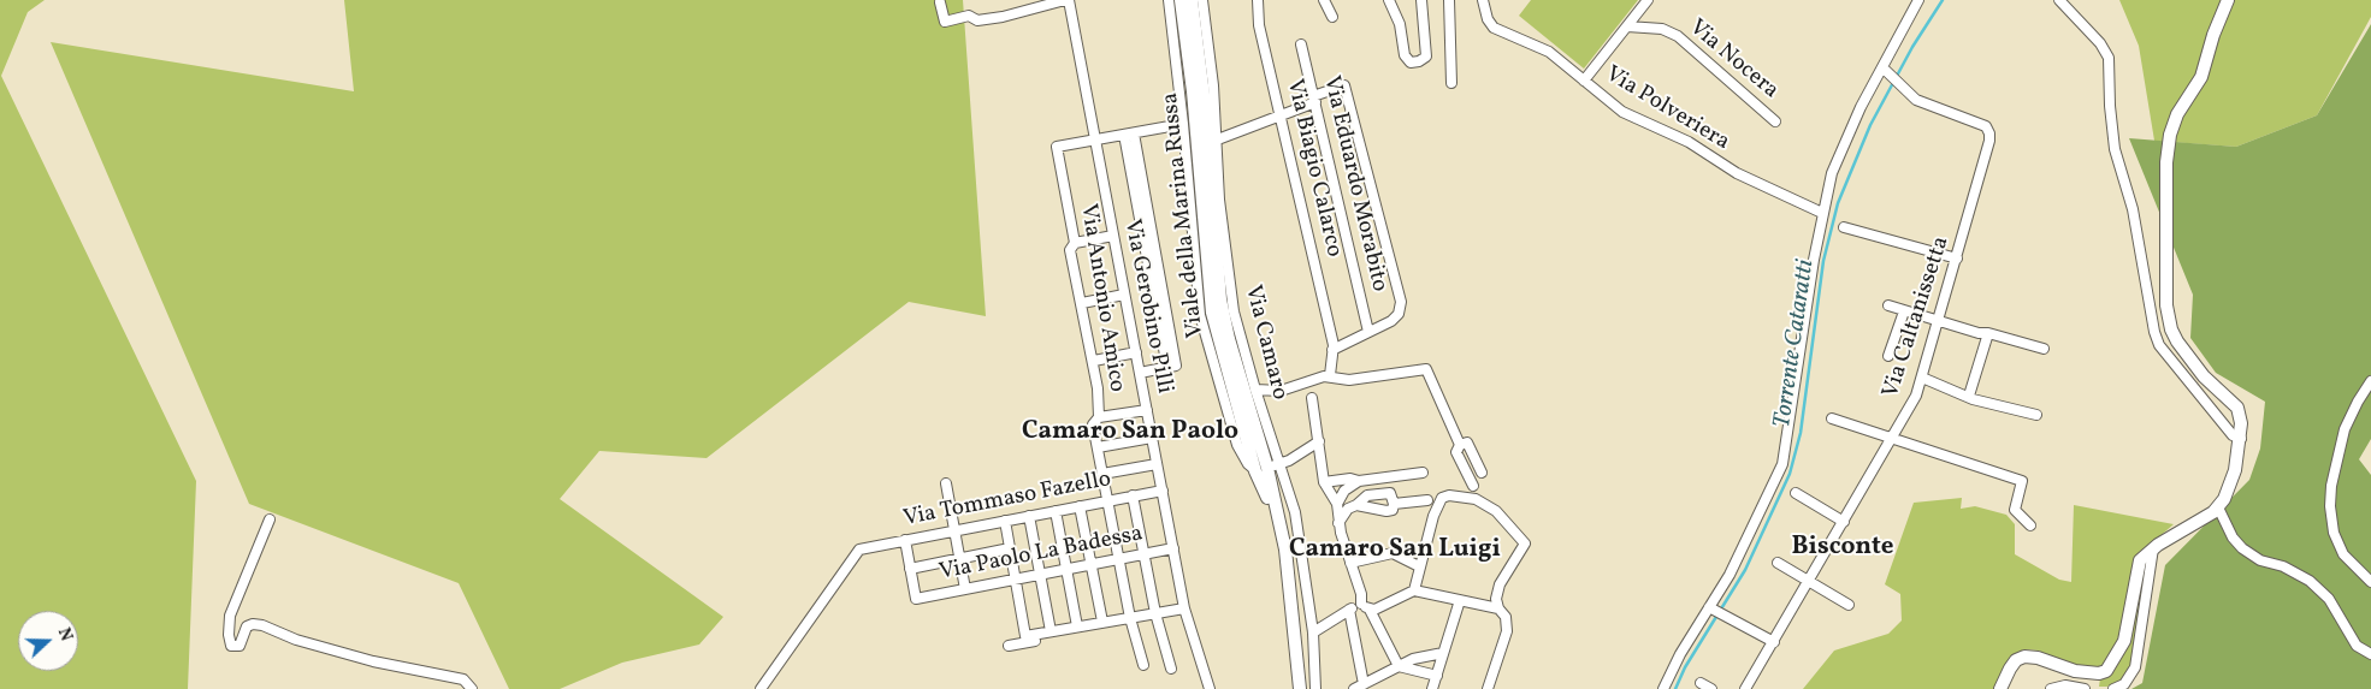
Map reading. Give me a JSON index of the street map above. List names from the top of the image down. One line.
{"streets":{"main road":["Viale della Marina Russa"],"street":["Via Nocera","Via Polveriera","Via Biagio Calarco","Via Eduardo Morabito","Via Antonio Amico","Via Gerobino Pilli","Via Caltanissetta","Via Camaro","Via Tommaso Fazello","Via Paolo La Badessa"]},"crossings":[["Via Antonio Amico","Via Gerobino Pilli"],["Via Antonio Amico","Via Tommaso Fazello"],["Via Antonio Amico","Via Paolo La Badessa"],["Via Gerobino Pilli","Via Tommaso Fazello"],["Via Gerobino Pilli","Via Paolo La Badessa"]],"districts":["Camaro San Paolo","Bisconte","Camaro San Luigi"],"water":["Torrente Cataratti"],"north":"right"}
